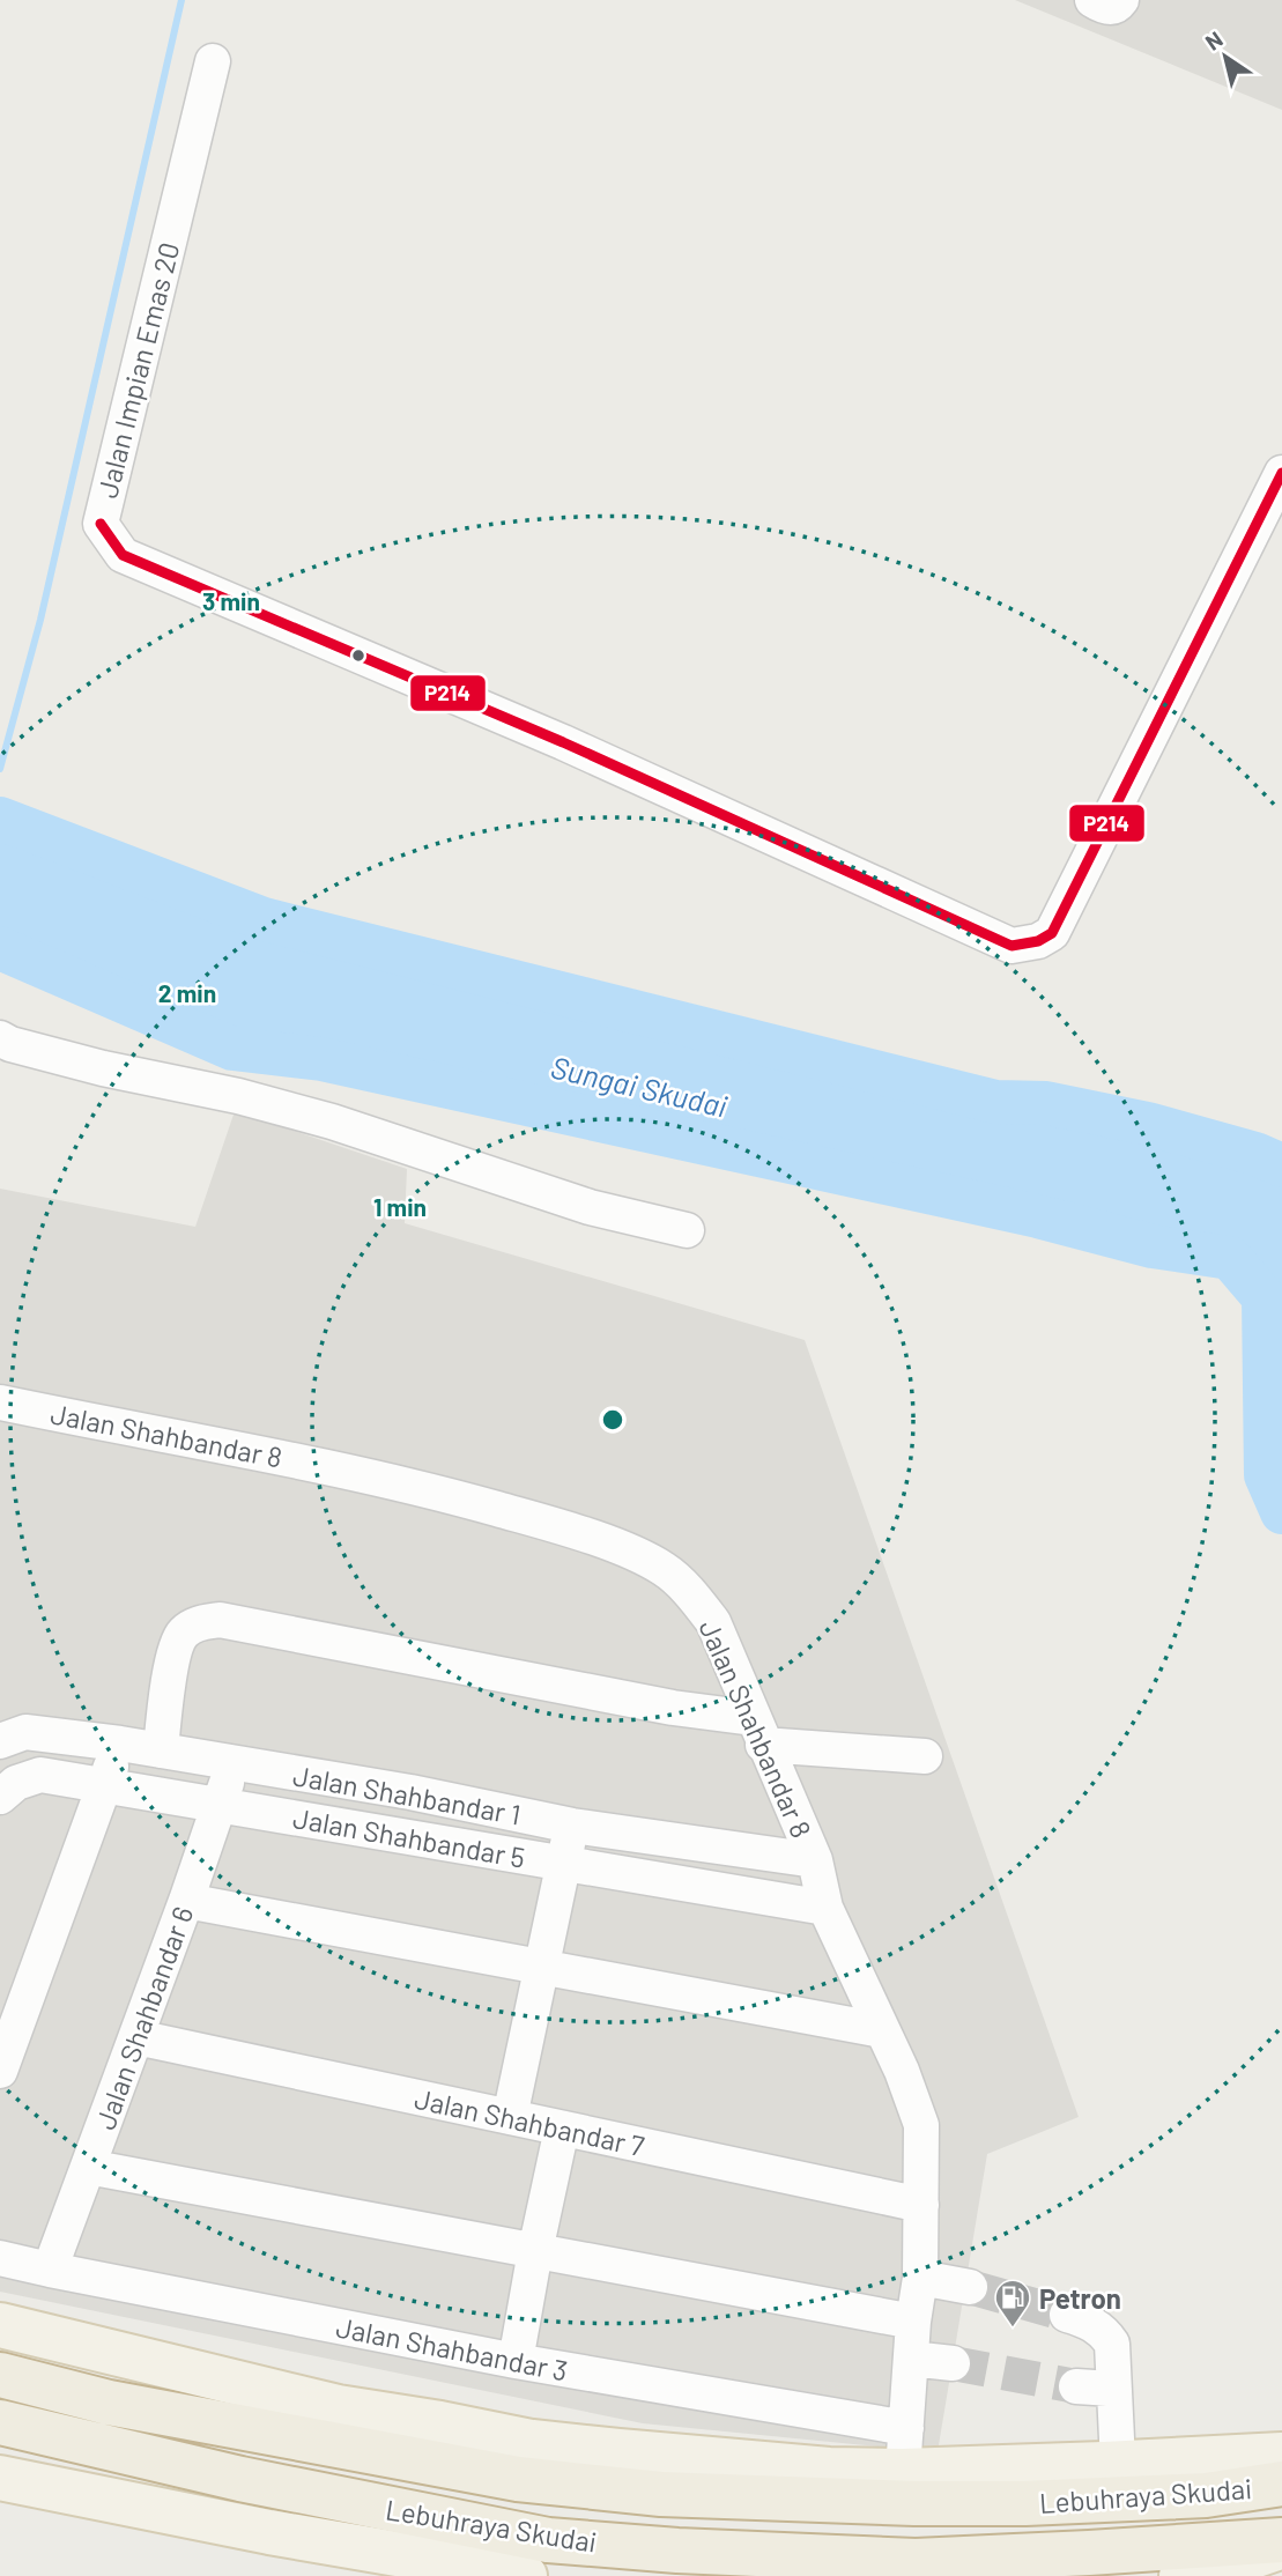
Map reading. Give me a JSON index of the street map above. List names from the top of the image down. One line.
{"streets":{"highway":["Lebuhraya Skudai"],"street":["Jalan Impian Emas 20","Jalan Shahbandar 8","Jalan Shahbandar 1","Jalan Shahbandar 5","Jalan Shahbandar 6","Jalan Shahbandar 7","Jalan Shahbandar 3"]},"crossings":[["Jalan Shahbandar 8","Jalan Shahbandar 1"],["Jalan Shahbandar 8","Jalan Shahbandar 5"],["Jalan Shahbandar 8","Jalan Shahbandar 7"],["Jalan Shahbandar 8","Jalan Shahbandar 3"],["Jalan Shahbandar 1","Jalan Shahbandar 6"],["Jalan Shahbandar 5","Jalan Shahbandar 6"],["Jalan Shahbandar 6","Jalan Shahbandar 7"],["Jalan Shahbandar 6","Jalan Shahbandar 3"]],"water":["Sungai Skudai"],"places":{"fuel station":["Petron"]},"lines":["transit line P214"],"north":"top left","rings":["3 min","2 min","1 min"]}
